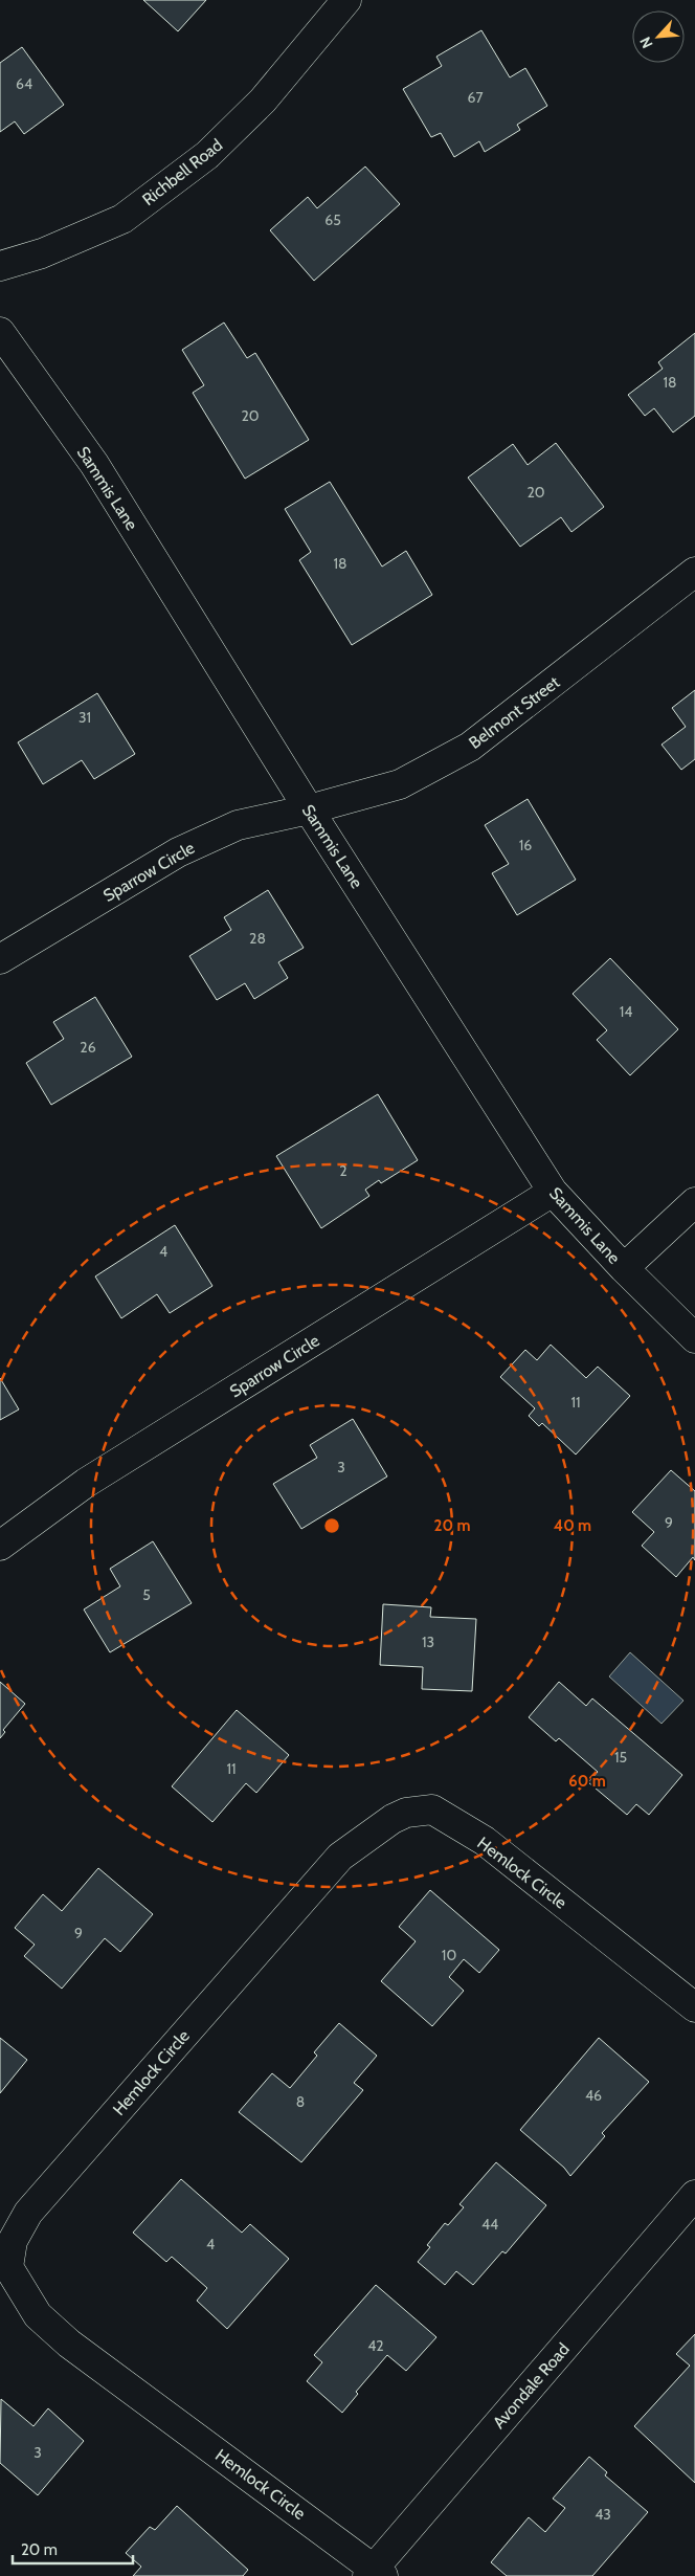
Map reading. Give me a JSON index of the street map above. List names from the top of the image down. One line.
{"streets":{"street":["Richbell Road","Sammis Lane","Belmont Street","Sparrow Circle","Hemlock Circle","Avondale Road"]},"crossings":[["Sammis Lane","Belmont Street"],["Sammis Lane","Sparrow Circle"],["Belmont Street","Sparrow Circle"],["Hemlock Circle","Avondale Road"]],"house_numbers":["64","67","65","18","20","20","18","31","16","28","14","26","2","4","11","3","9","5","13","15","11","9","10","46","8","44","4","42","3","43"],"scale_bar":"20 m","north":"bottom left","rings":["20 m","40 m","60 m"]}
